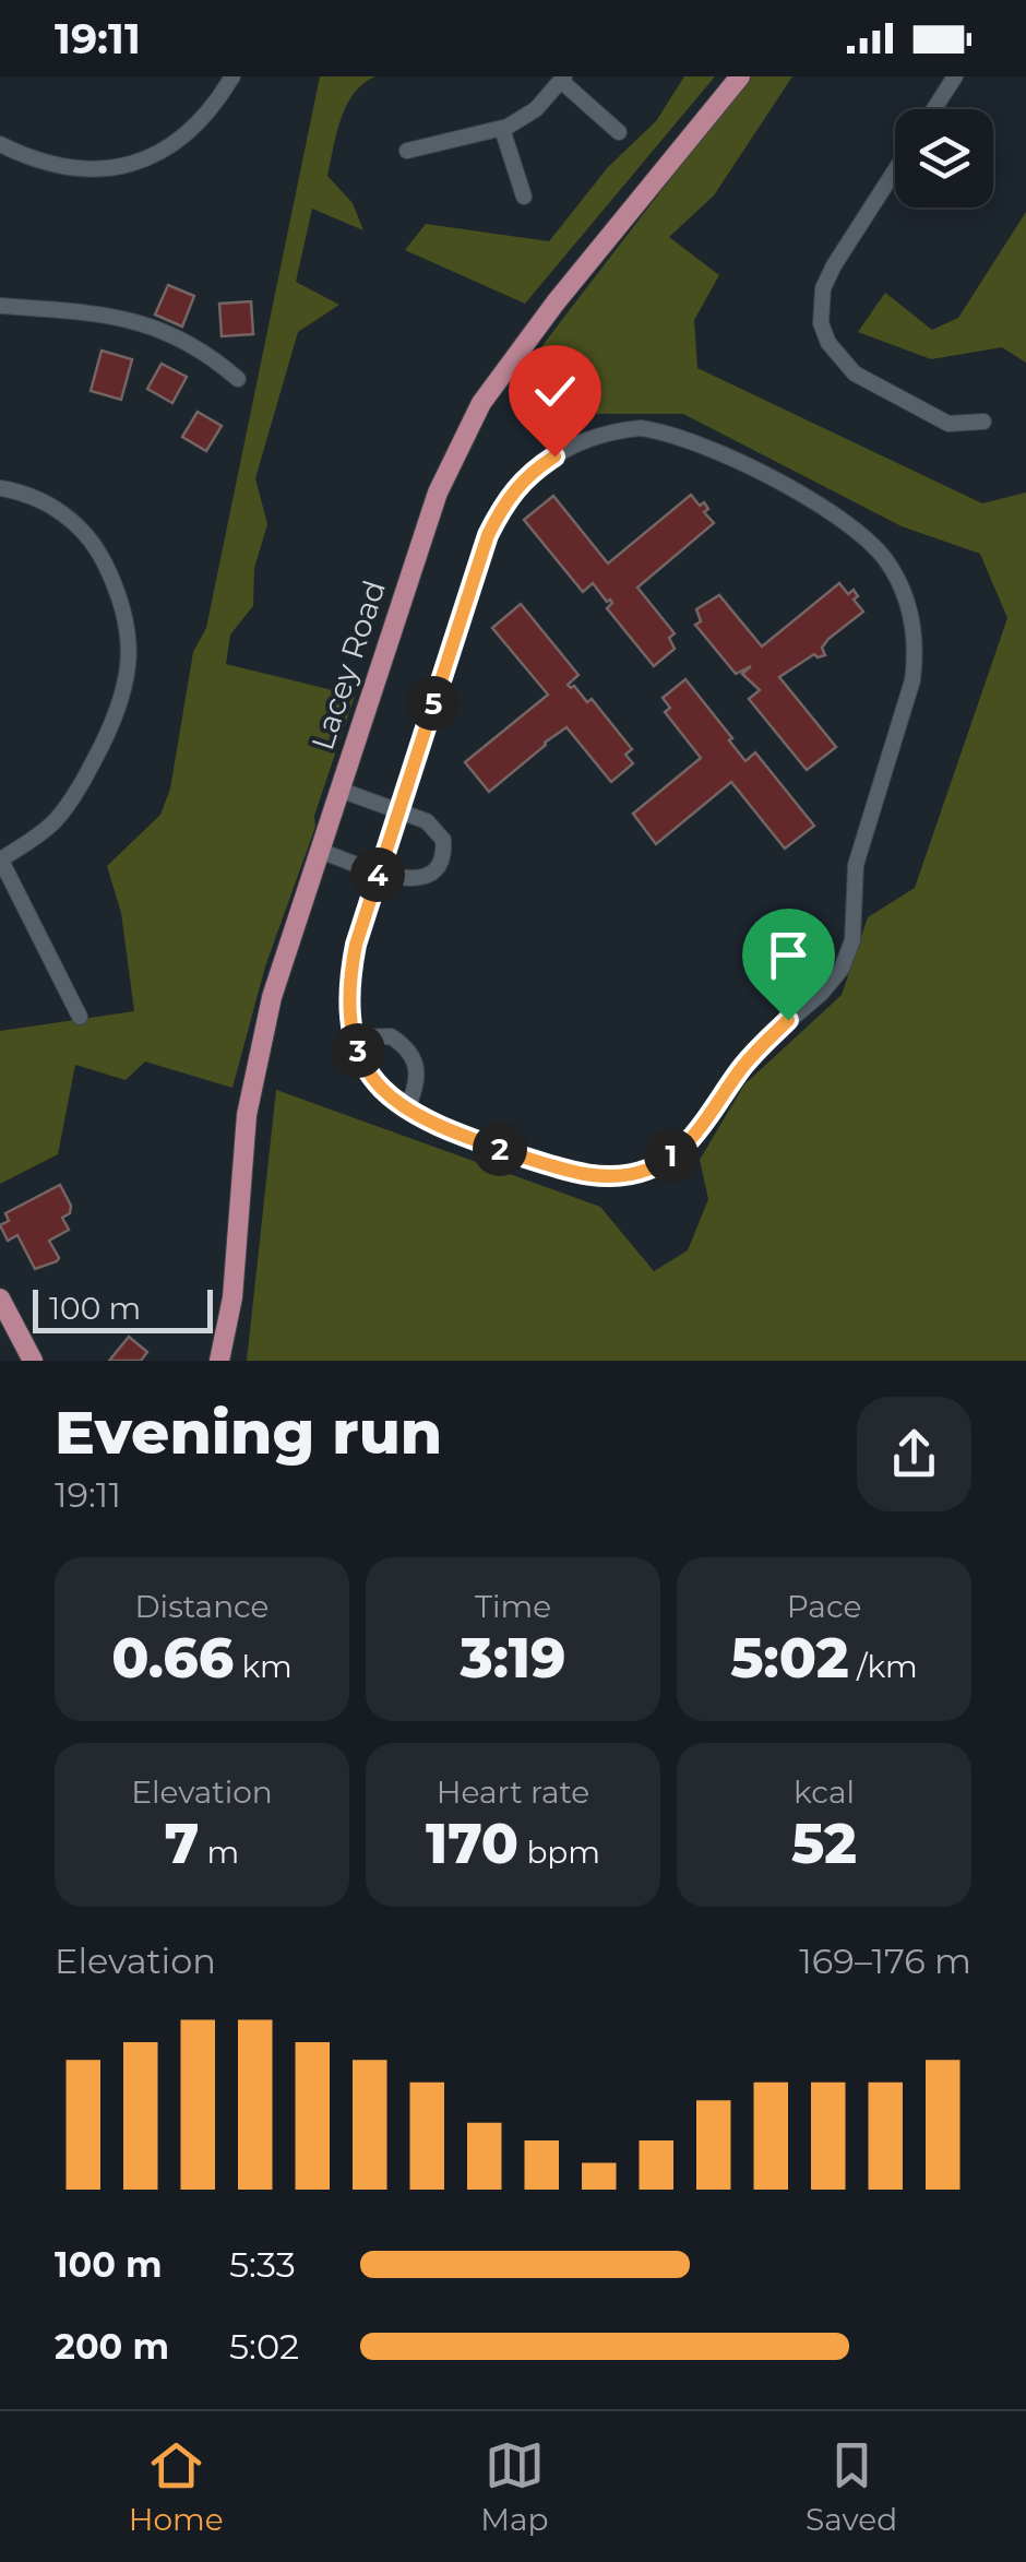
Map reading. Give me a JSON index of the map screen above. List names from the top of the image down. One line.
{"streets":{"main road":["Lacey Road"]},"scale_bar":"100 m","page":{"status":"19:11","pins":["5","4","3","2","1"],"scale":"100 m","heading":["Evening run","19:11"],"stats":[["Distance","0.66 km"],["Time","3:19"],["Pace","5:02 /km"],["Elevation","7 m"],["Heart rate","170 bpm"],["kcal","52"]],"chart":["Elevation","169–176 m"],"list":[{"name":"100 m","note":"5:33"},{"name":"200 m","note":"5:02"}],"tabs":["Home","Map","Saved"]}}
